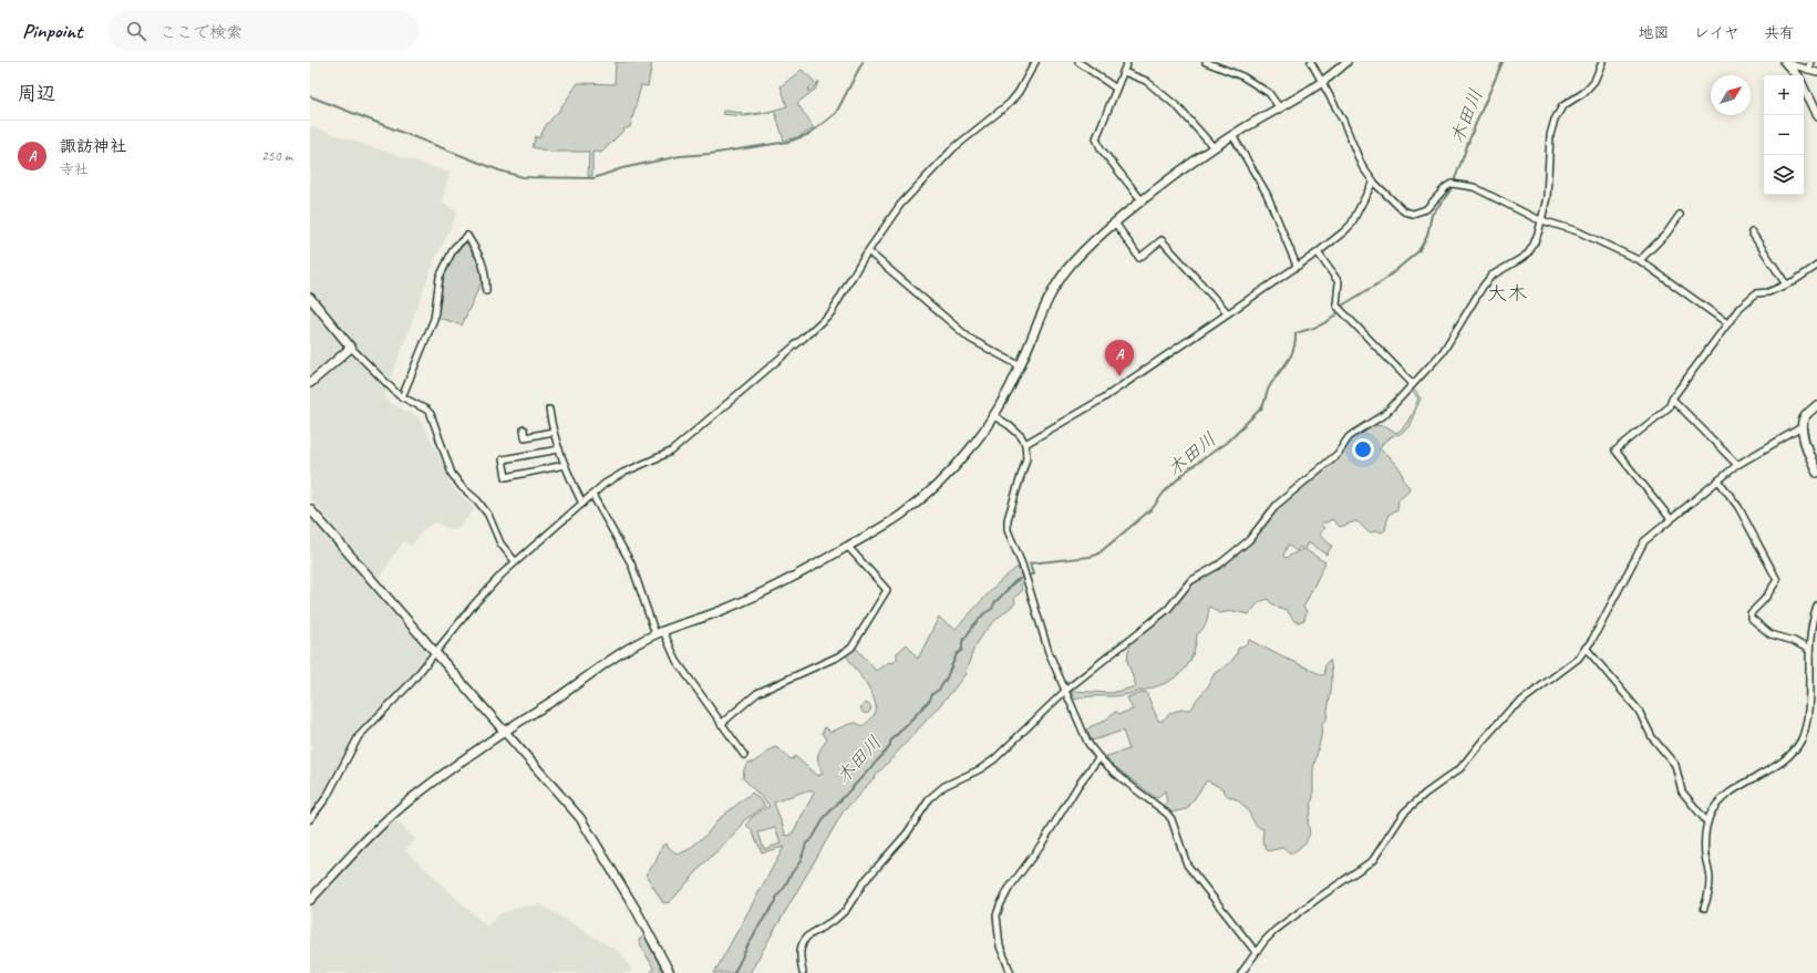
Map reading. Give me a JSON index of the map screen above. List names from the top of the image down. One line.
{"districts":["大木"],"water":["木田川"],"north":"top right","page":{"header":"Pinpoint","search":"ここで検索","nav":["地図","レイヤ","共有"],"heading":"周辺","map_buttons":["+","−"],"list":[{"mark":"A","name":"諏訪神社","note":"寺社","value":"250 m"}],"pins":"A"}}
